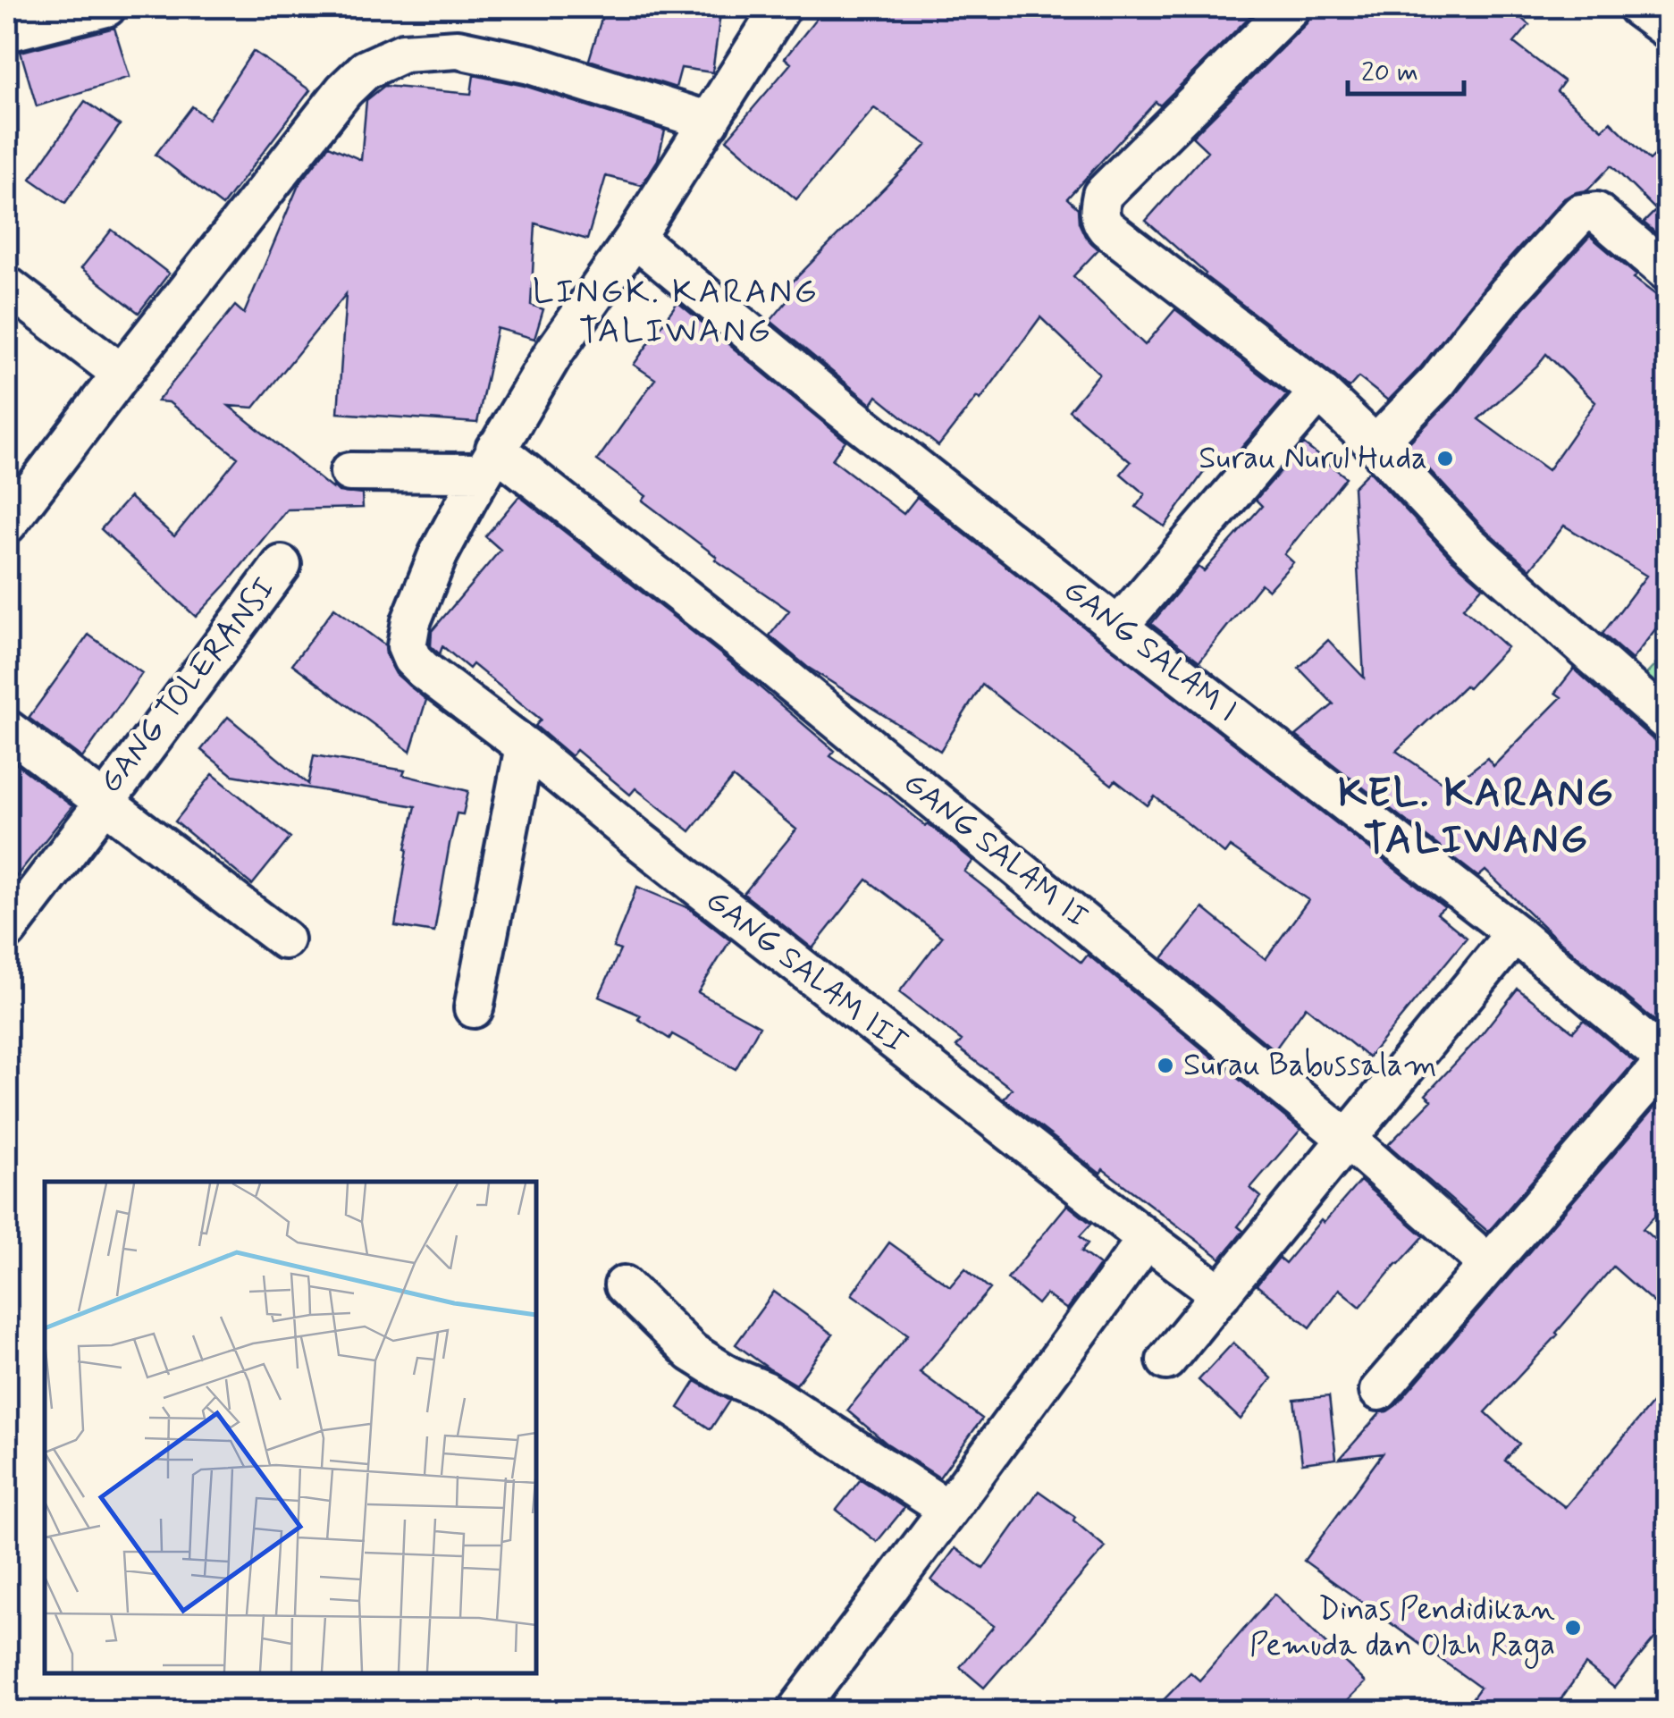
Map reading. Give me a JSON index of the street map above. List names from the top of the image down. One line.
{"streets":{"street":["GANG SALAM I","GANG TOLERANSI","GANG SALAM II","GANG SALAM III"]},"crossings":[["GANG SALAM II","GANG SALAM III"]],"districts":["LINGK. KARANG TALIWANG","KEL. KARANG TALIWANG"],"places":["Surau Nurul Huda","Surau Babussalam","Dinas Pendidikan Pemuda dan Olah Raga"],"scale_bar":"20 m"}
